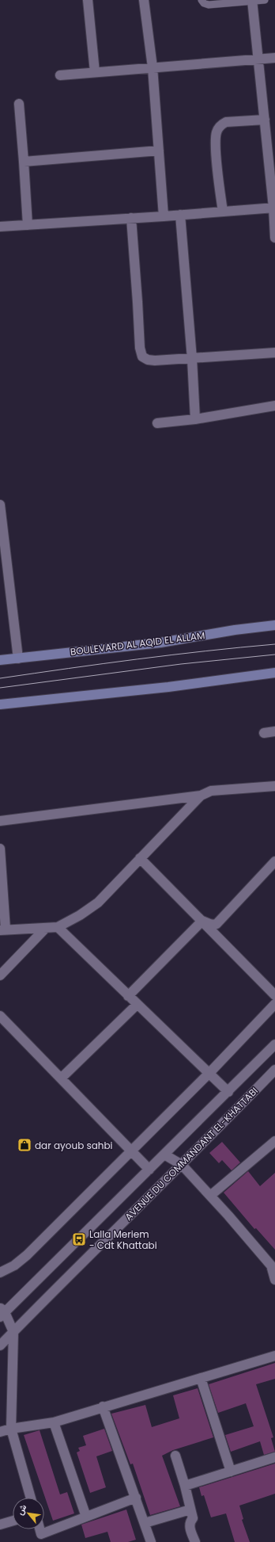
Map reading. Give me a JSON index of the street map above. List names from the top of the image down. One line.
{"streets":{"main road":["BOULEVARD AL AQID EL ALLAM"],"street":["AVENUE DU COMMANDANT EL-KHATTABI"]},"places":{"shop":["dar ayoub sahbi"],"bus stop":["Lalla Meriem - Cdt Khattabi"]},"north":"top left"}
